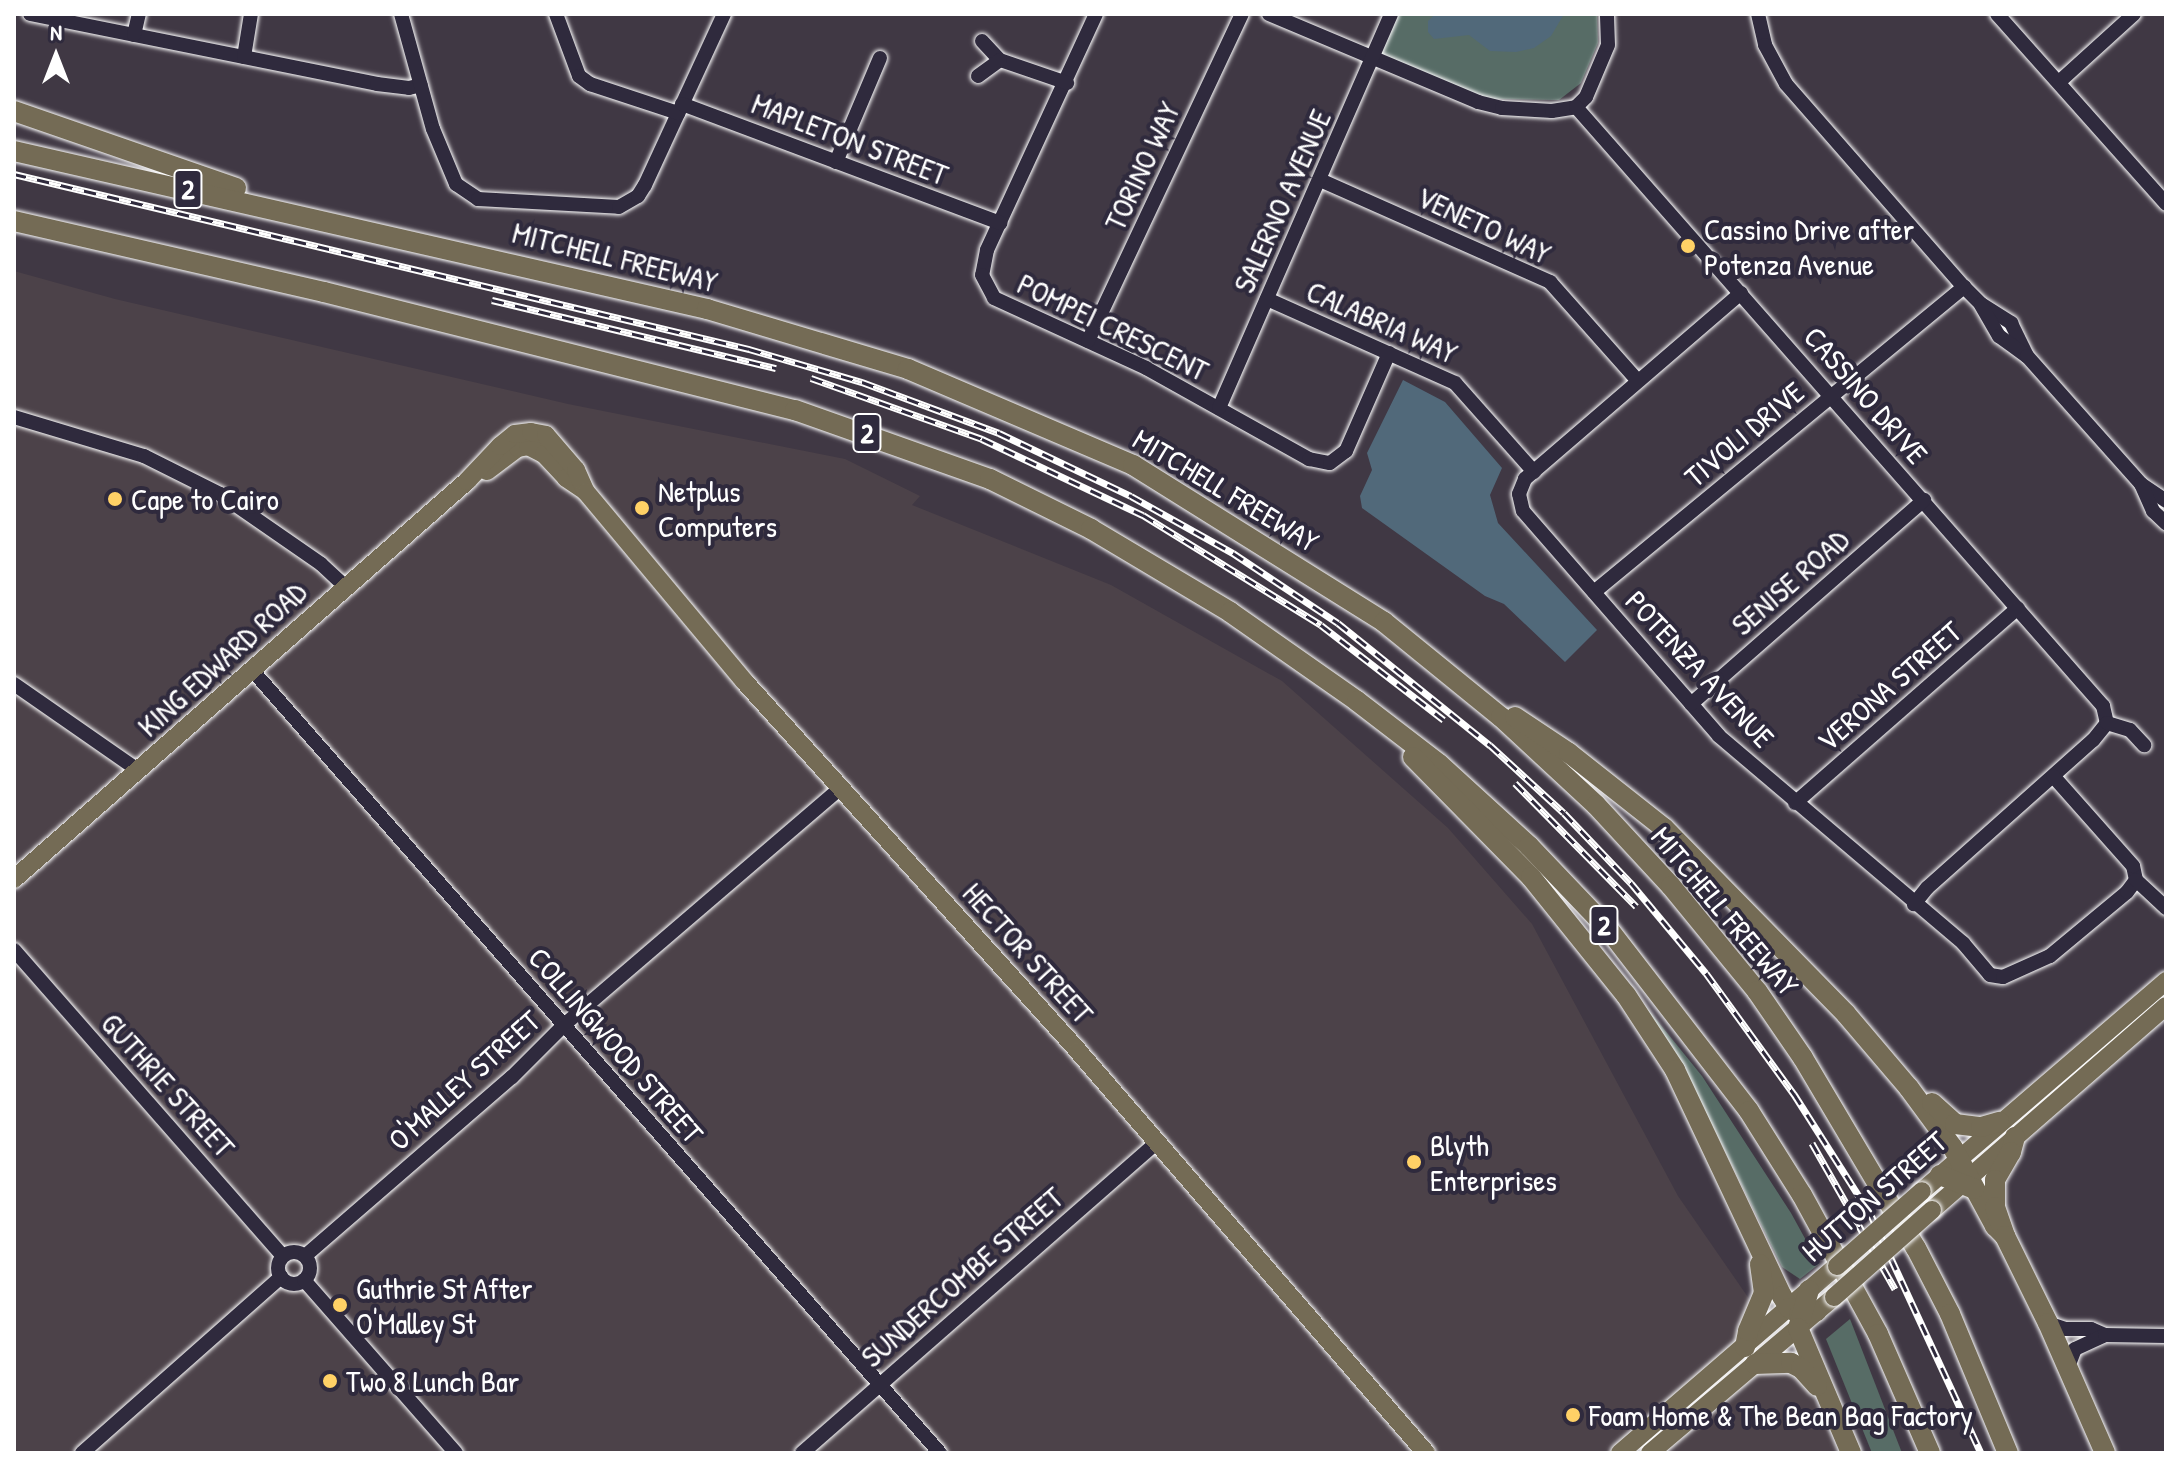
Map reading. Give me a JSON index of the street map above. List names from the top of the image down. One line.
{"streets":{"highway":["2","MITCHELL FREEWAY"],"main road":["KING EDWARD ROAD","HECTOR STREET","HUTTON STREET"],"street":["MAPLETON STREET","TORINO WAY","SALERNO AVENUE","VENETO WAY","CALABRIA WAY","POMPEI CRESCENT","CASSINO DRIVE","TIVOLI DRIVE","SENISE ROAD","POTENZA AVENUE","VERONA STREET","COLLINGWOOD STREET","O'MALLEY STREET","GUTHRIE STREET","SUNDERCOMBE STREET"]},"crossings":[["MAPLETON STREET","POMPEI CRESCENT"],["TORINO WAY","POMPEI CRESCENT"],["SALERNO AVENUE","VENETO WAY"],["SALERNO AVENUE","CALABRIA WAY"],["SALERNO AVENUE","POMPEI CRESCENT"],["VENETO WAY","POTENZA AVENUE"],["CALABRIA WAY","POMPEI CRESCENT"],["CALABRIA WAY","POTENZA AVENUE"],["CASSINO DRIVE","TIVOLI DRIVE"],["CASSINO DRIVE","SENISE ROAD"],["CASSINO DRIVE","POTENZA AVENUE"],["CASSINO DRIVE","VERONA STREET"],["TIVOLI DRIVE","POTENZA AVENUE"],["SENISE ROAD","POTENZA AVENUE"],["KING EDWARD ROAD","HECTOR STREET"],["KING EDWARD ROAD","COLLINGWOOD STREET"],["POTENZA AVENUE","VERONA STREET"],["HECTOR STREET","O'MALLEY STREET"],["HECTOR STREET","SUNDERCOMBE STREET"],["COLLINGWOOD STREET","O'MALLEY STREET"],["COLLINGWOOD STREET","SUNDERCOMBE STREET"],["O'MALLEY STREET","GUTHRIE STREET"]],"places":["Cassino Drive after Potenza Avenue","Cape to Cairo","Netplus Computers","Blyth Enterprises","Guthrie St After O'Malley St","Two 8 Lunch Bar","Foam Home & The Bean Bag Factory"],"north":"top"}
